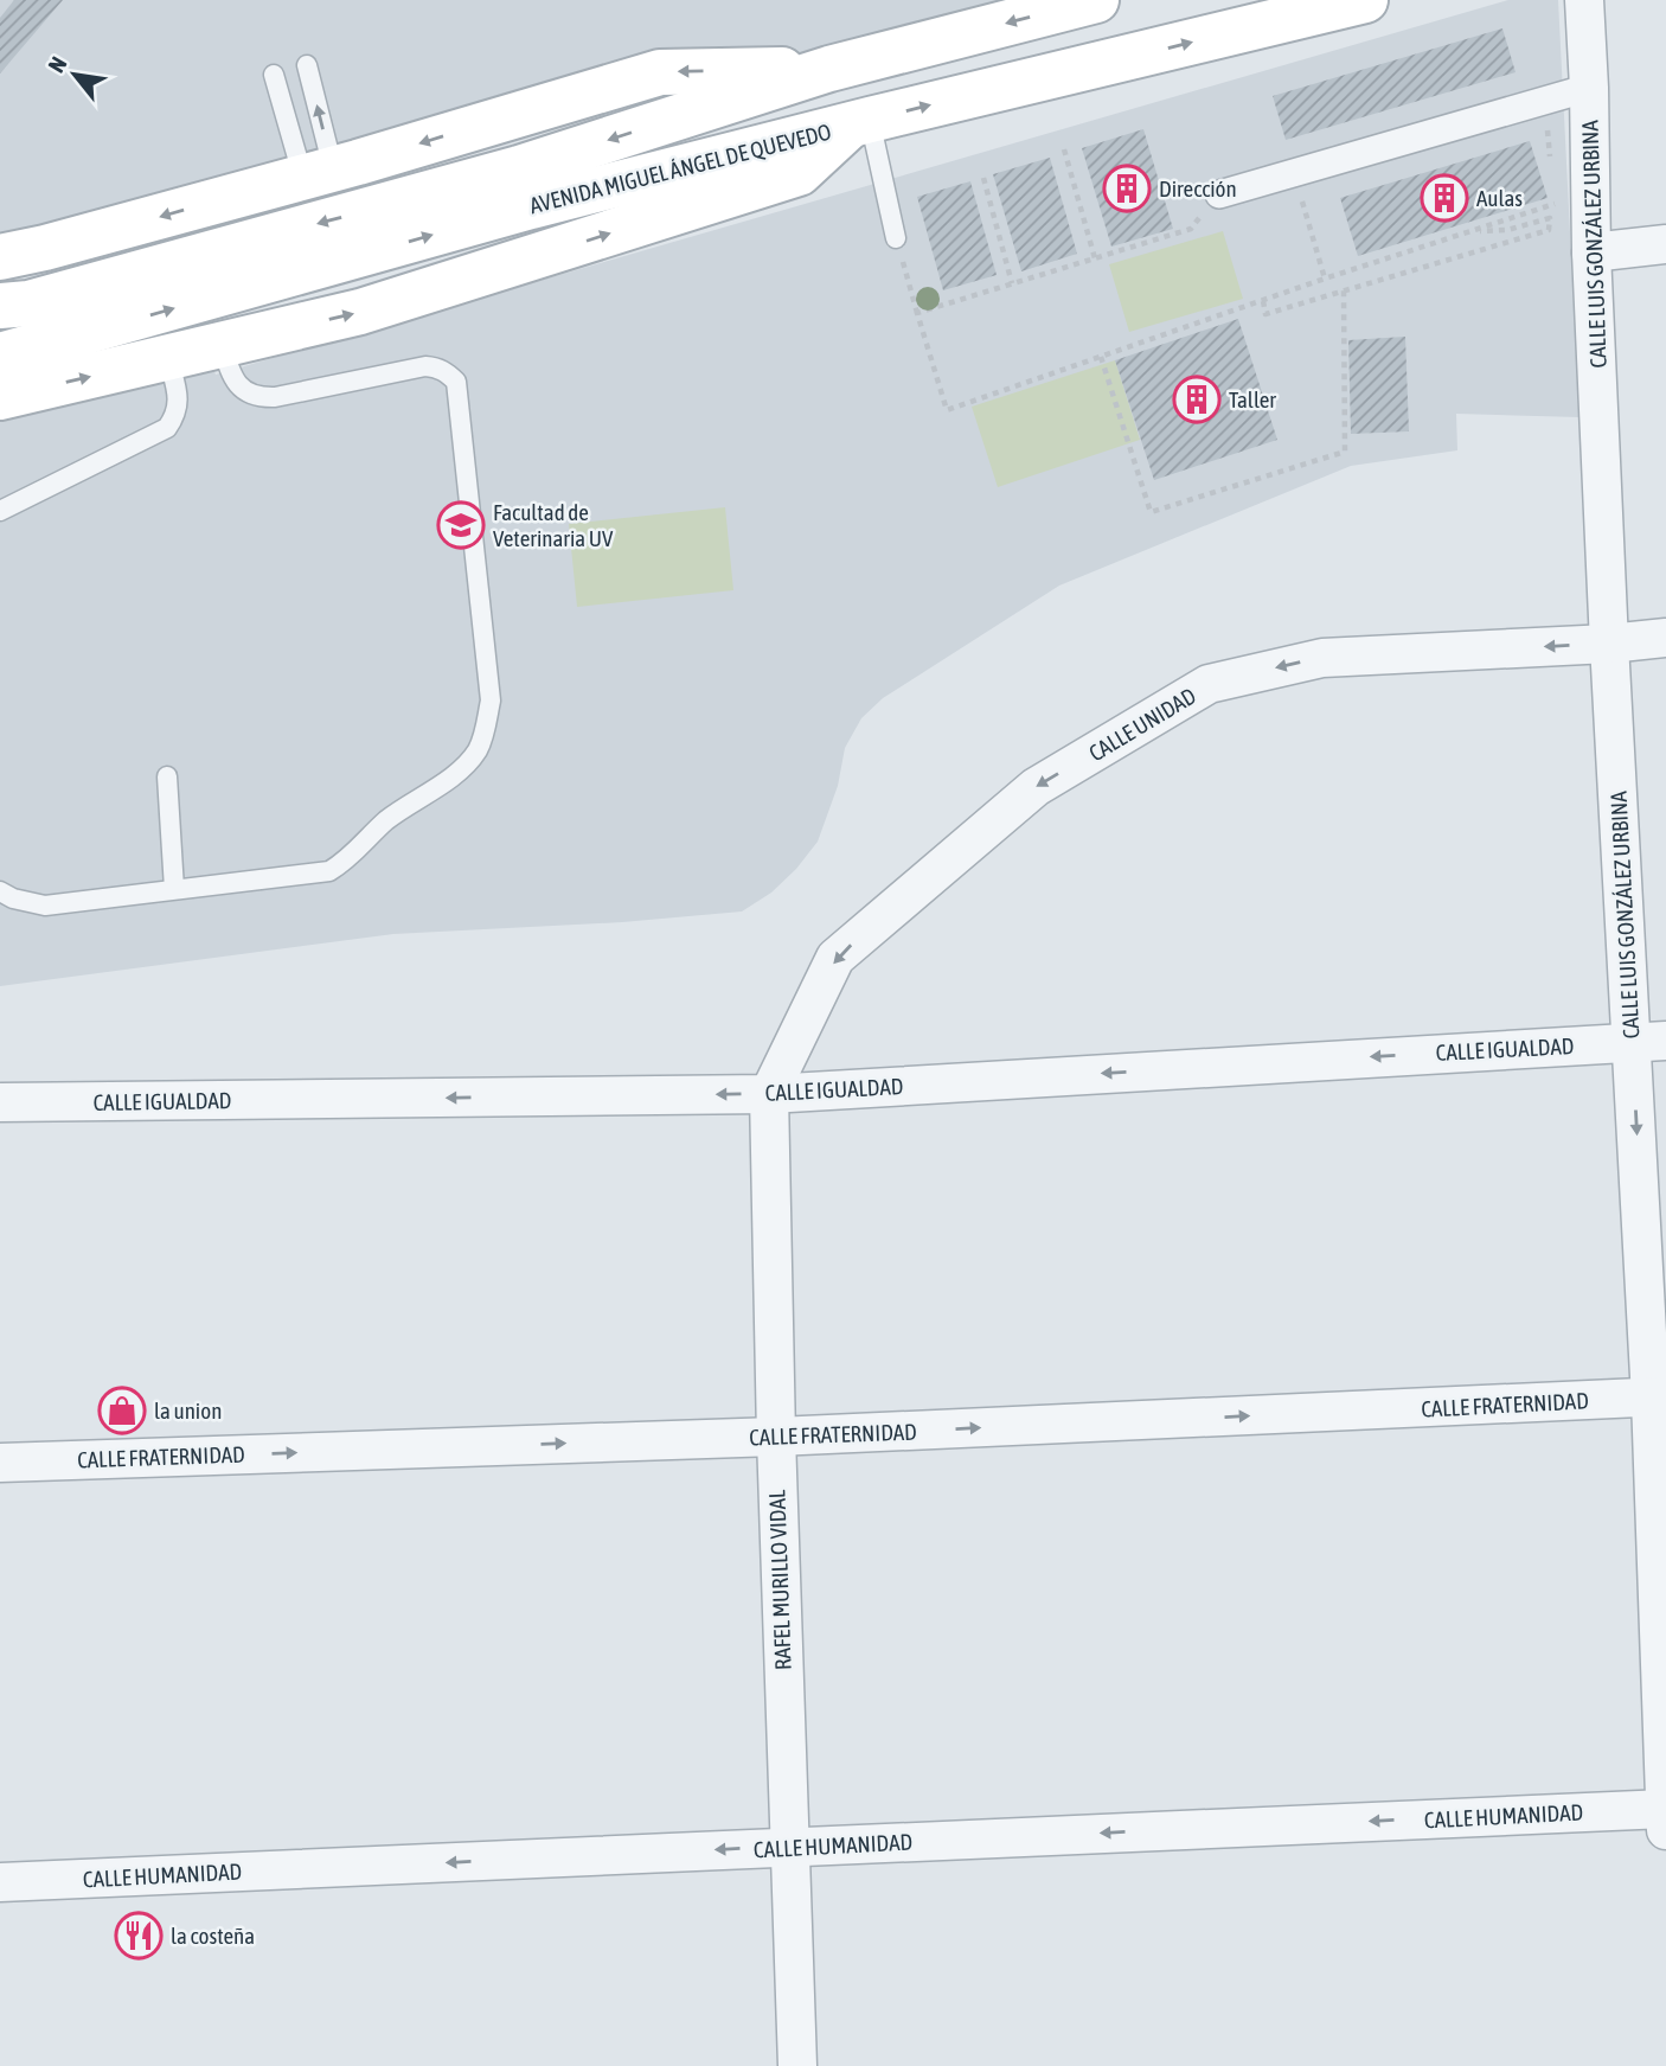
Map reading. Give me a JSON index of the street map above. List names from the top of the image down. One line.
{"streets":{"main road":["AVENIDA MIGUEL ÁNGEL DE QUEVEDO"],"street":["CALLE LUIS GONZÁLEZ URBINA","CALLE UNIDAD","CALLE IGUALDAD","CALLE FRATERNIDAD","RAFEL MURILLO VIDAL","CALLE HUMANIDAD"]},"crossings":[["CALLE LUIS GONZÁLEZ URBINA","CALLE UNIDAD"],["CALLE LUIS GONZÁLEZ URBINA","CALLE IGUALDAD"],["CALLE LUIS GONZÁLEZ URBINA","CALLE FRATERNIDAD"],["CALLE LUIS GONZÁLEZ URBINA","CALLE HUMANIDAD"],["CALLE UNIDAD","CALLE IGUALDAD"],["CALLE UNIDAD","RAFEL MURILLO VIDAL"],["CALLE IGUALDAD","RAFEL MURILLO VIDAL"],["CALLE FRATERNIDAD","RAFEL MURILLO VIDAL"],["RAFEL MURILLO VIDAL","CALLE HUMANIDAD"]],"one_way":["CALLE UNIDAD","CALLE IGUALDAD","CALLE FRATERNIDAD","CALLE HUMANIDAD"],"places":{"building":["Dirección","Aulas","Taller"],"school or university":["Facultad de Veterinaria UV"],"shop":["la union"],"restaurant":["la costeña"]},"north":"top left"}
